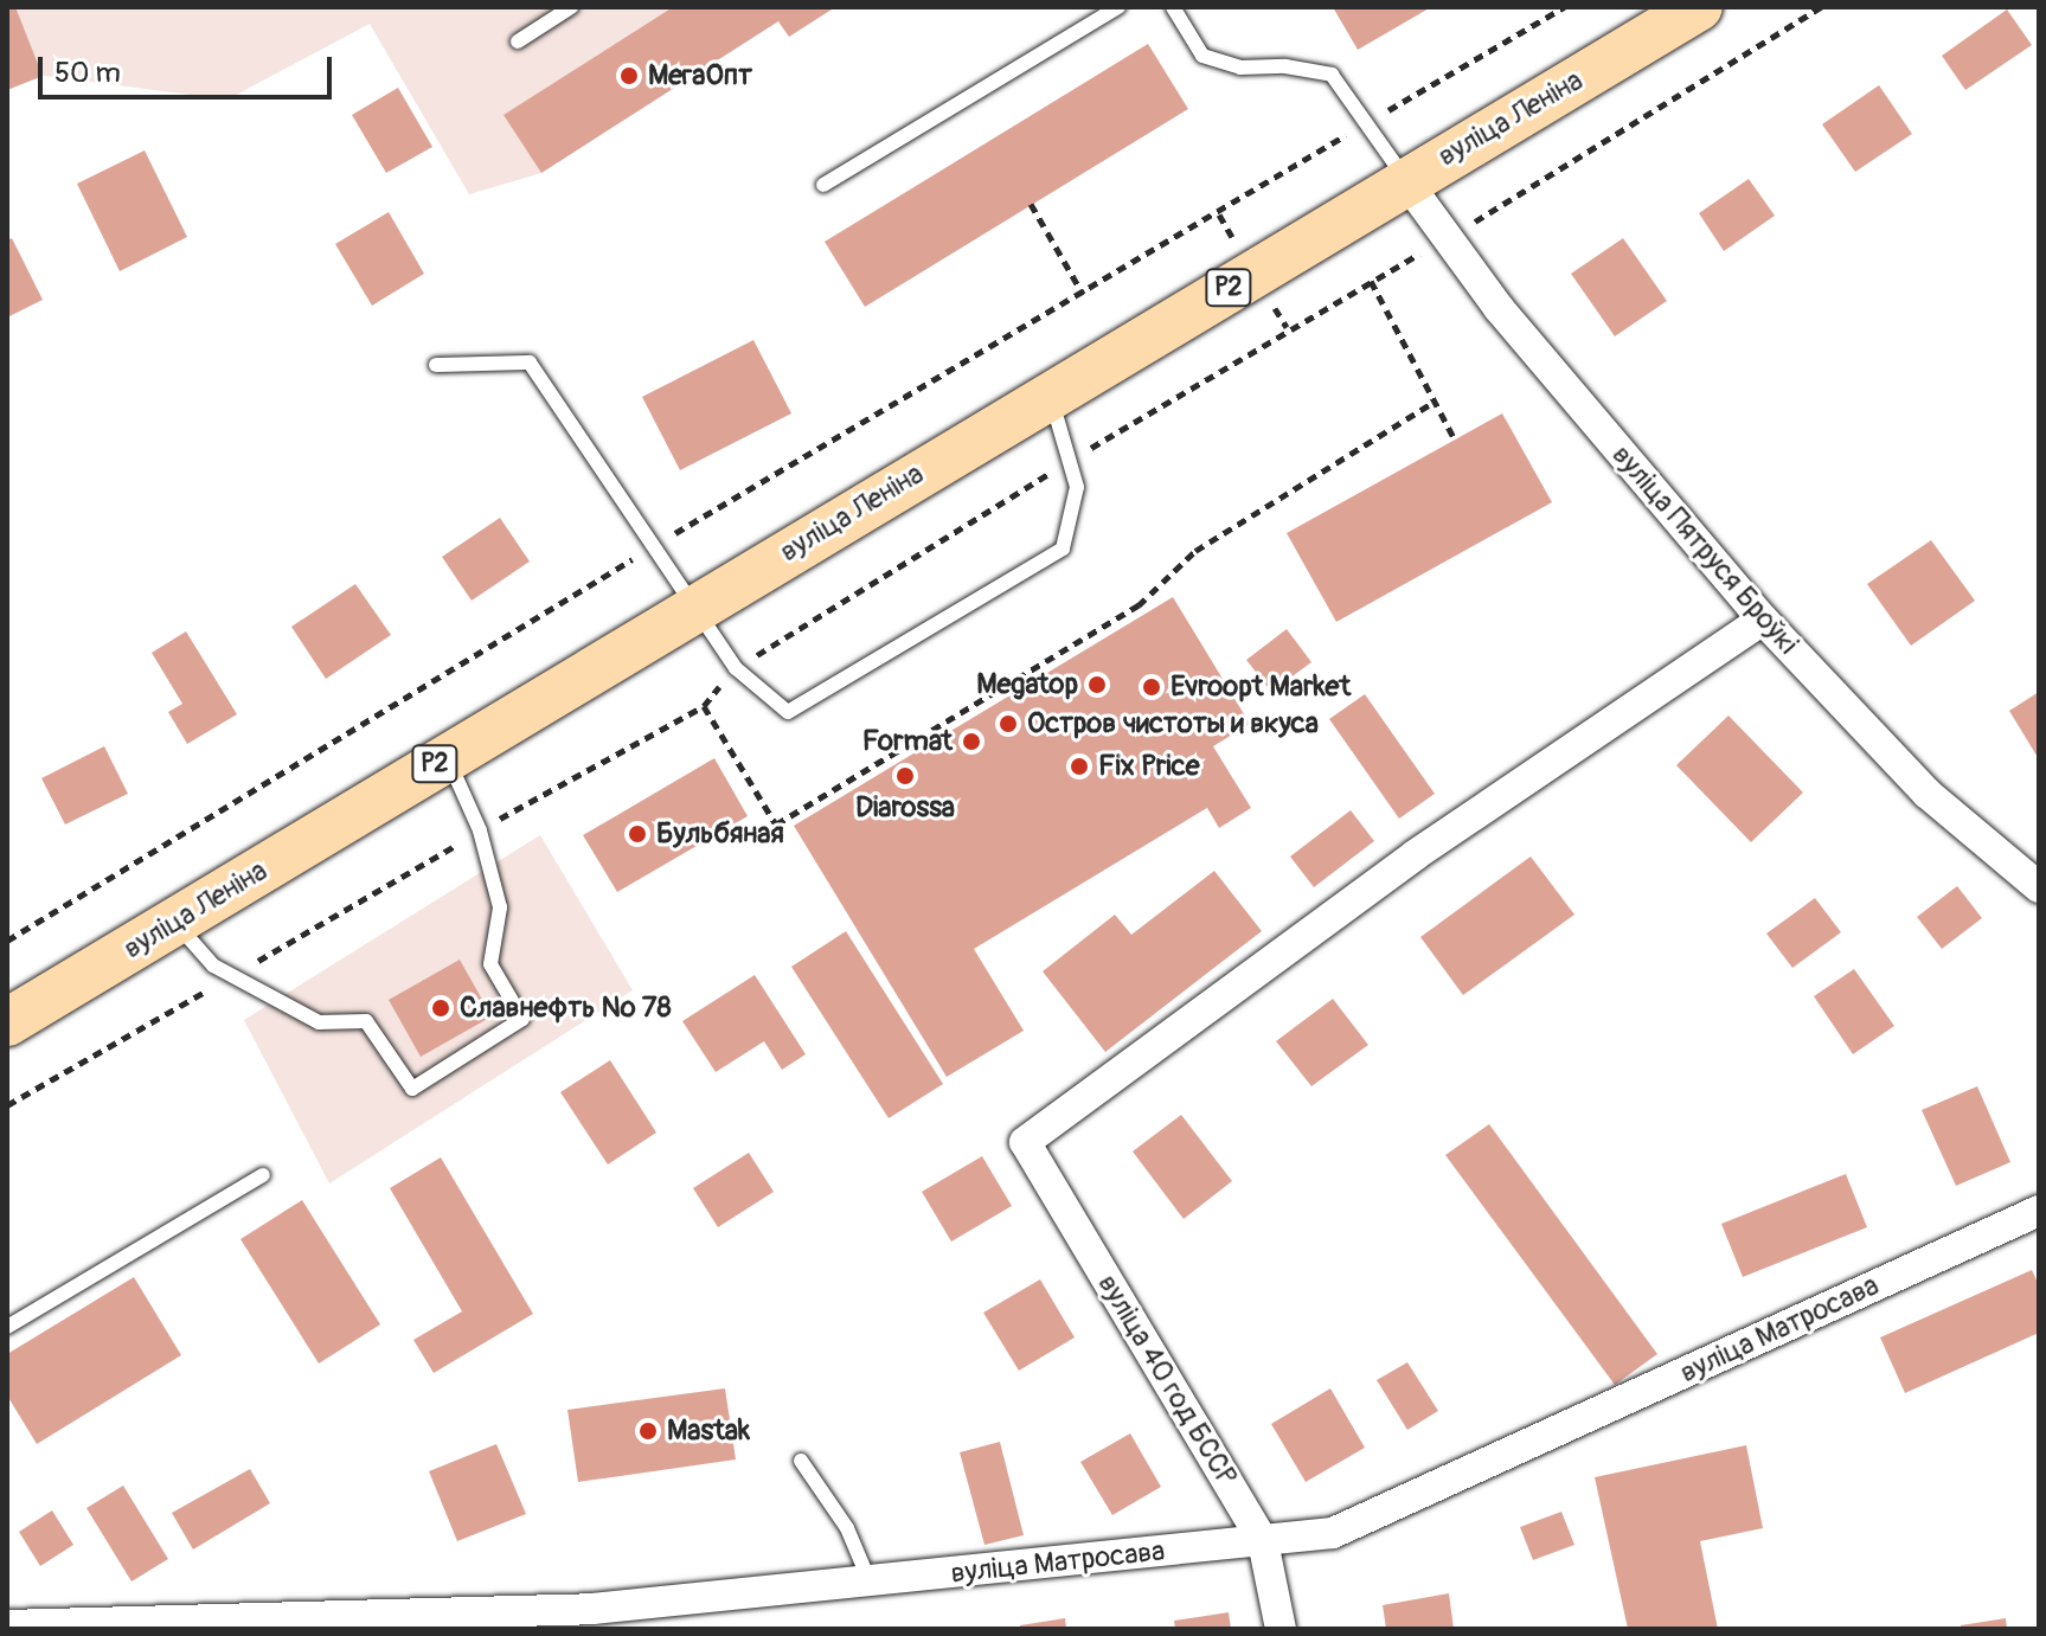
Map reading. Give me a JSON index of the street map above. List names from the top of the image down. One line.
{"streets":{"main road":["вуліца Леніна","Р2"],"street":["вуліца Пятруся Броўкі","вуліца Матросава","вуліца 40 год БССР"]},"crossings":[["вуліца Леніна","вуліца Пятруся Броўкі"],["вуліца Пятруся Броўкі","вуліца 40 год БССР"],["вуліца Матросава","вуліца 40 год БССР"]],"places":["МегаОпт","Megatop","Evroopt Market","Остров чистоты и вкуса","Format","Fix Price","Diarossa","Бульбяная","Славнефть № 78","Mastak"],"scale_bar":"50 m"}
